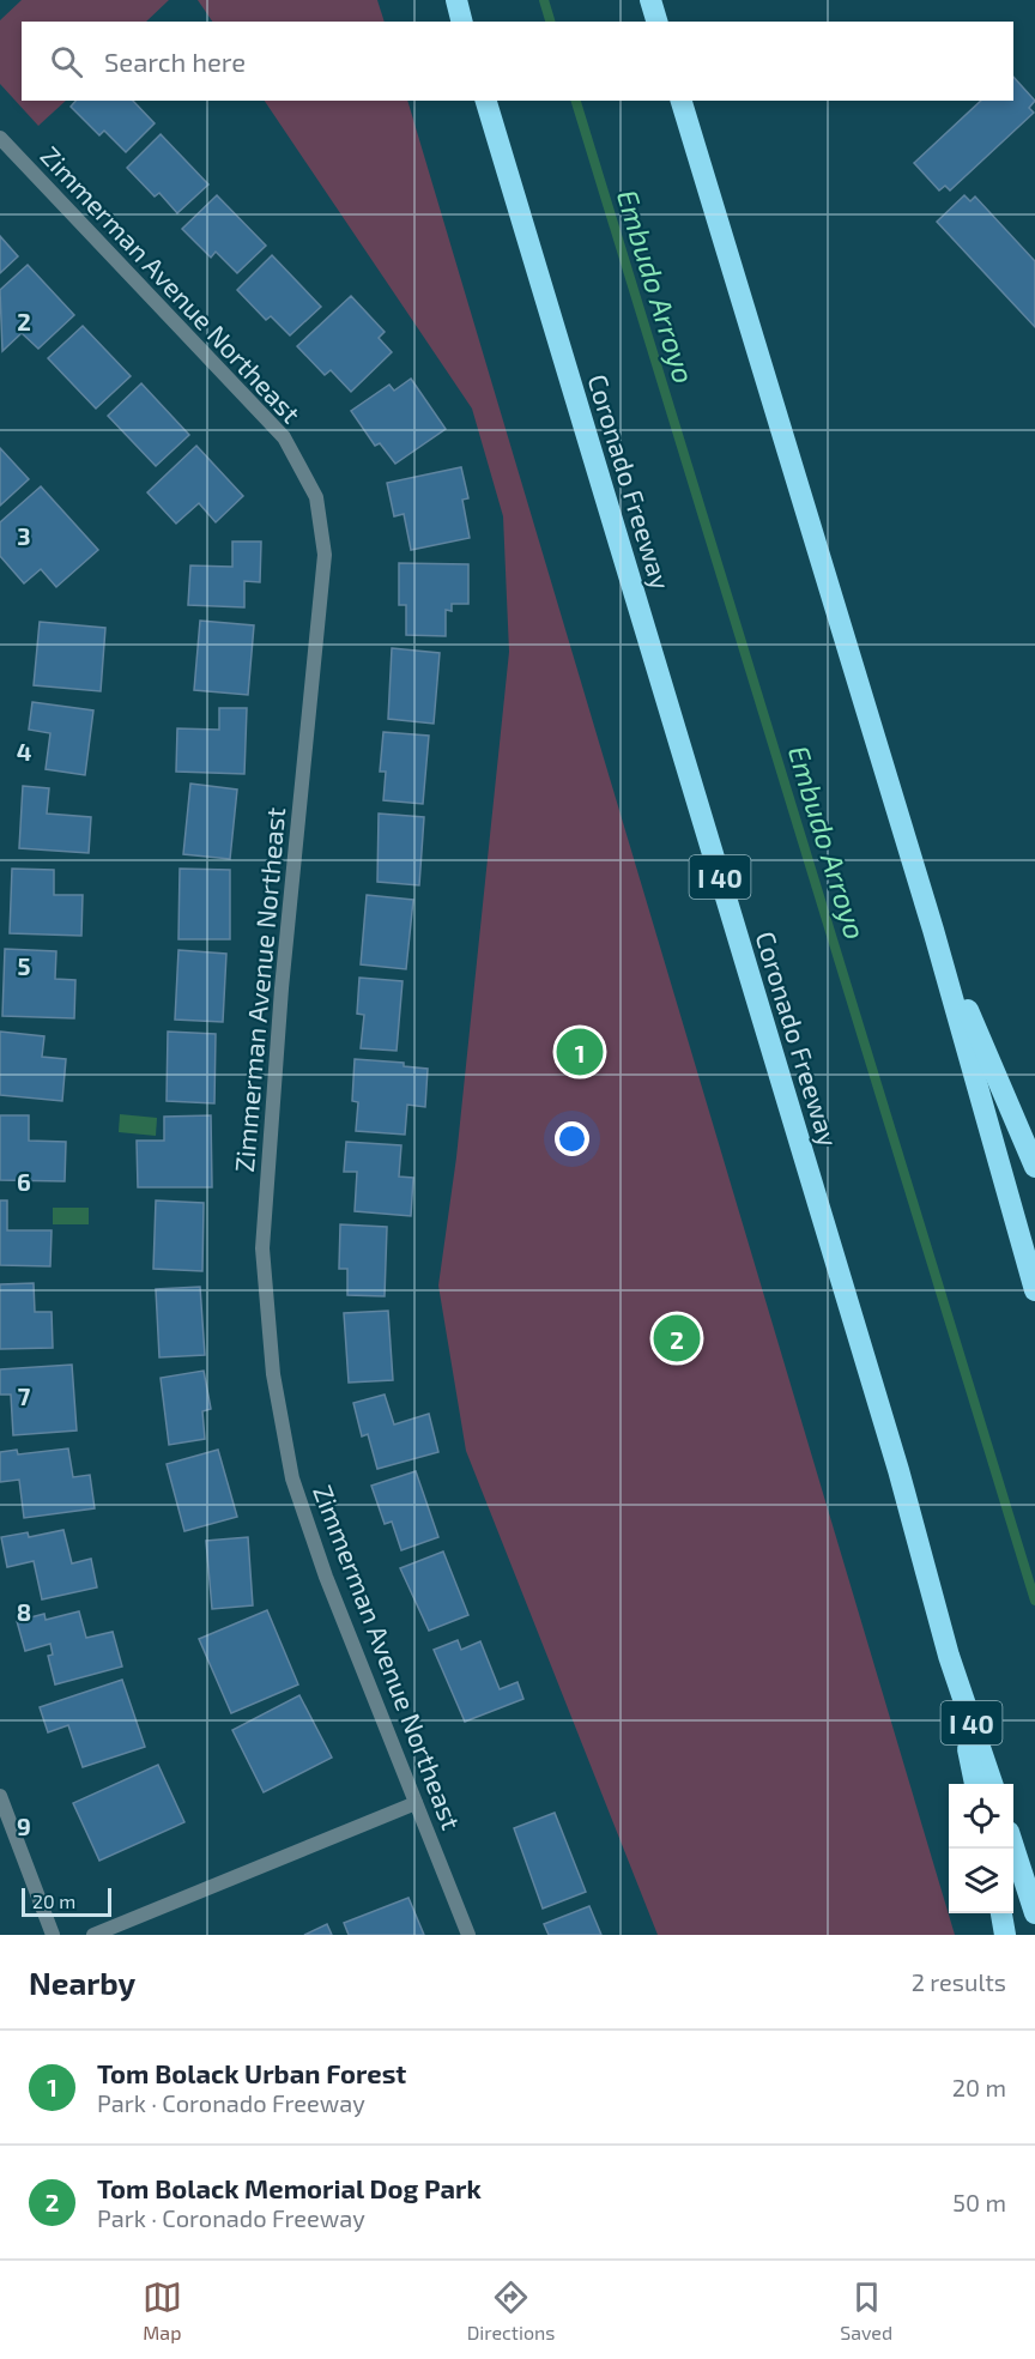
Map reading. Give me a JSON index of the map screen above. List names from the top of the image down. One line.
{"streets":{"highway":["Coronado Freeway","I 40"],"street":["Zimmerman Avenue Northeast"]},"water":["Embudo Arroyo"],"scale_bar":"20 m","page":{"search":"Search here","pins":["1","2"],"scale":"20 m","heading":["Nearby","2 results"],"list":[{"mark":"1","name":"Tom Bolack Urban Forest","note":"Park · Coronado Freeway","value":"20 m"},{"mark":"2","name":"Tom Bolack Memorial Dog Park","note":"Park · Coronado Freeway","value":"50 m"}],"nav":["Map","Directions","Saved"]},"grid":{"rows":["2","3","4","5","6","7","8","9"]}}
